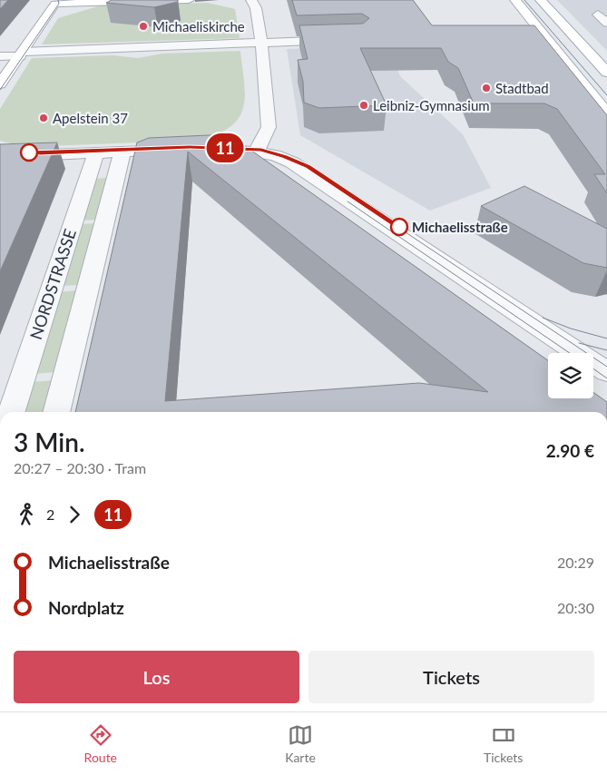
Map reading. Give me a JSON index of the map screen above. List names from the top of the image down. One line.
{"streets":{"street":["NORDSTRASSE"]},"places":["Michaeliskirche","Stadtbad","Leibniz-Gymnasium","Apelstein 37","Michaelisstraße"],"lines":["tram line 11"],"page":{"on_map":"11","heading":["3 Min.","20:27 – 20:30 · Tram","2.90 €"],"legs":["2","11"],"list":[{"name":"Michaelisstraße","value":"20:29"},{"name":"Nordplatz","value":"20:30"}],"buttons":["Los","Tickets"],"tabs":["Route","Karte","Tickets"]}}
